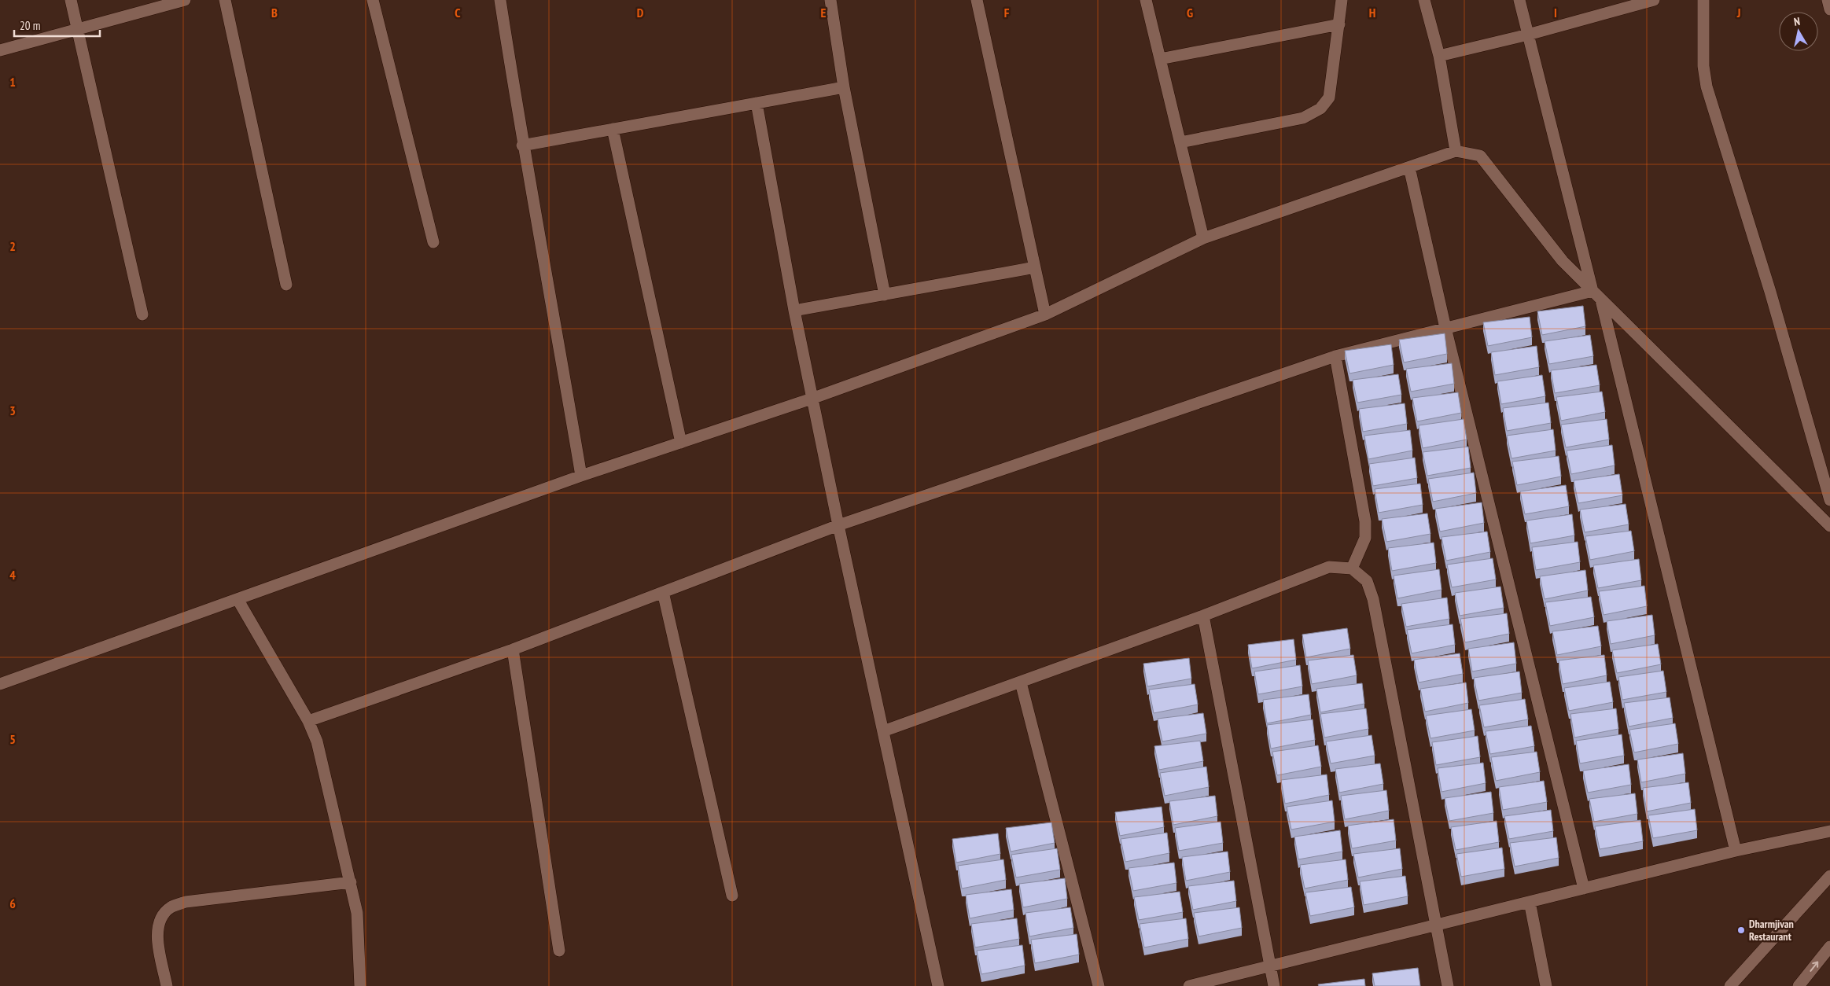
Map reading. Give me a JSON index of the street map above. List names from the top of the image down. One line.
{"places":["Dharmjivan Restaurant"],"scale_bar":"20 m","north":"top","grid":{"columns":["B","C","D","E","F","G","H","I","J"],"rows":["1","2","3","4","5","6"]}}
